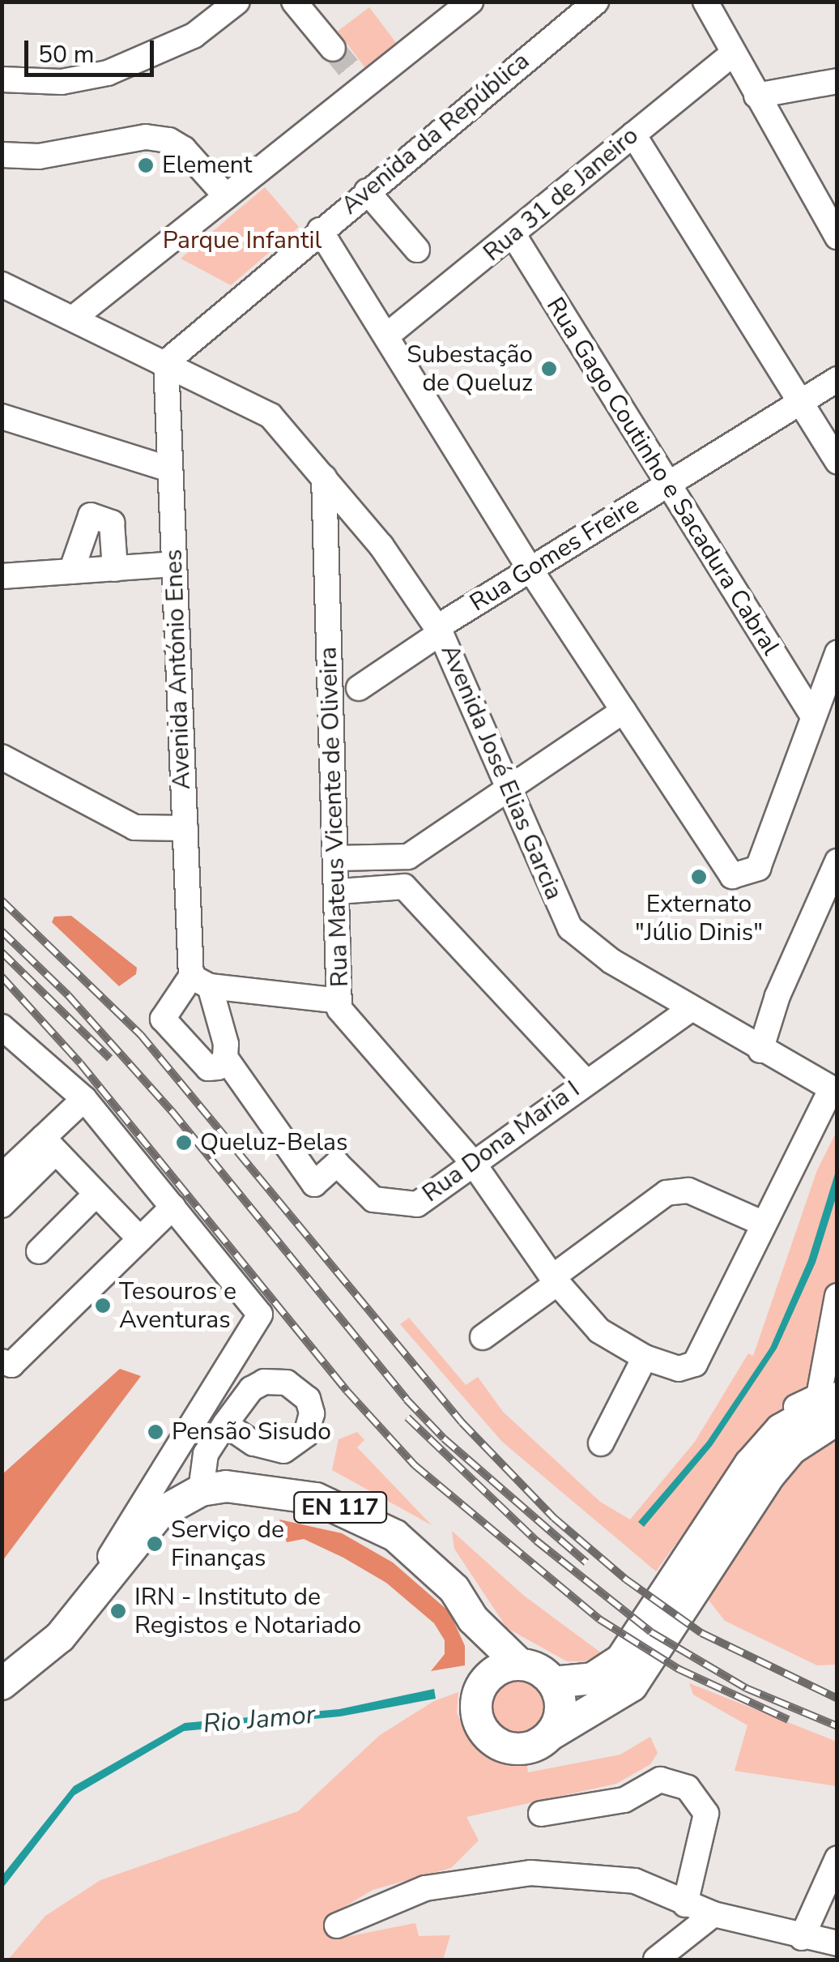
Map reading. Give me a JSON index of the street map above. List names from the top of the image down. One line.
{"streets":{"main road":["EN 117"],"street":["Avenida da República","Rua 31 de Janeiro","Rua Gago Coutinho e Sacadura Cabral","Rua Gomes Freire","Avenida António Enes","Avenida José Elias Garcia","Rua Mateus Vicente de Oliveira","Rua Dona Maria I"]},"crossings":[["Avenida da República","Avenida António Enes"],["Avenida da República","Avenida José Elias Garcia"],["Rua 31 de Janeiro","Rua Gago Coutinho e Sacadura Cabral"],["Rua Gago Coutinho e Sacadura Cabral","Rua Gomes Freire"],["Rua Gomes Freire","Avenida José Elias Garcia"],["Avenida António Enes","Avenida José Elias Garcia"],["Avenida António Enes","Rua Dona Maria I"],["Avenida José Elias Garcia","Rua Mateus Vicente de Oliveira"],["Avenida José Elias Garcia","Rua Dona Maria I"],["Rua Mateus Vicente de Oliveira","Rua Dona Maria I"]],"water":["Rio Jamor"],"parks":["Parque Infantil"],"places":["Element","Subestação de Queluz","Externato \"Júlio Dinis\"","Queluz-Belas","Tesouros e Aventuras","Pensão Sisudo","Serviço de Finanças","IRN - Instituto de Registos e Notariado"],"scale_bar":"50 m"}
